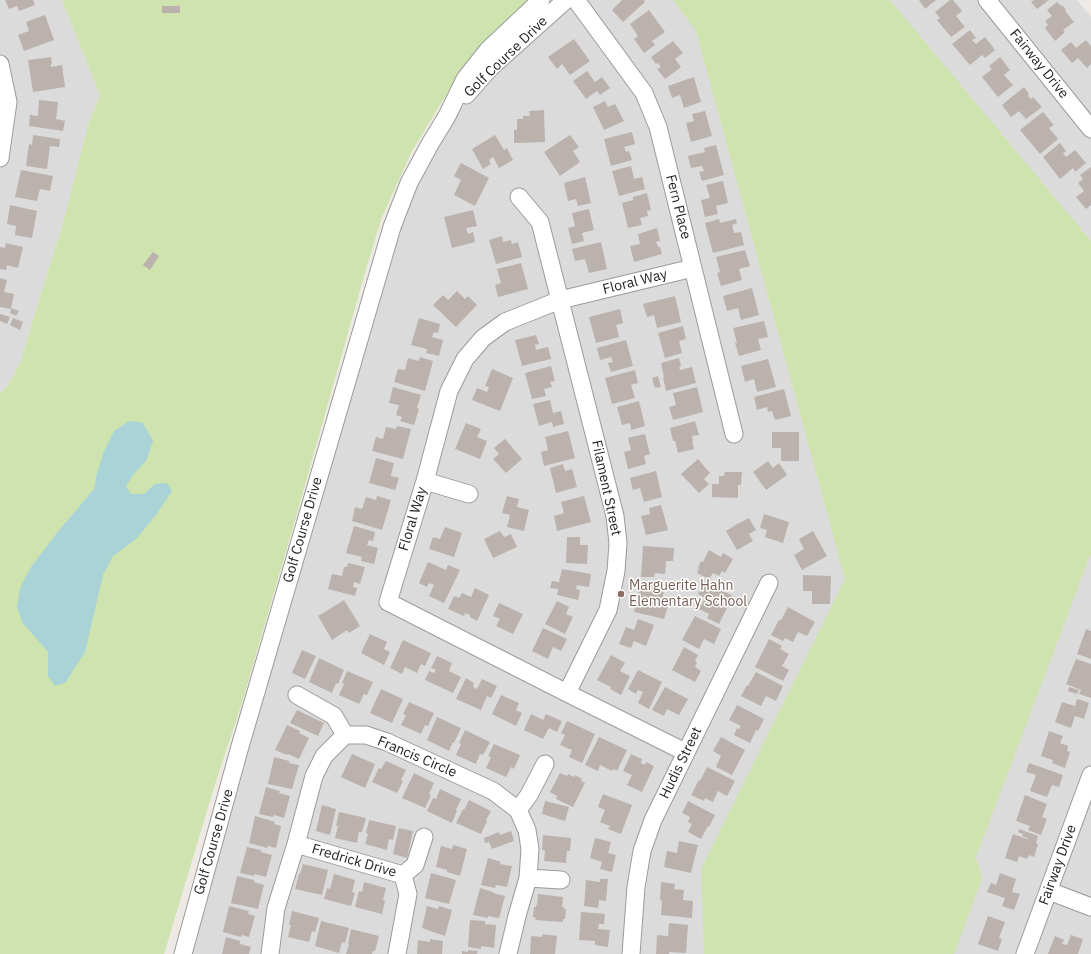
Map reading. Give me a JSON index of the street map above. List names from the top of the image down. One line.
{"streets":{"street":["Golf Course Drive","Fairway Drive","Fern Place","Floral Way","Filament Street","Francis Circle","Hudis Street","Fredrick Drive"]},"crossings":[["Fern Place","Floral Way"],["Floral Way","Filament Street"],["Floral Way","Hudis Street"]],"places":["Marguerite Hahn Elementary School"]}
